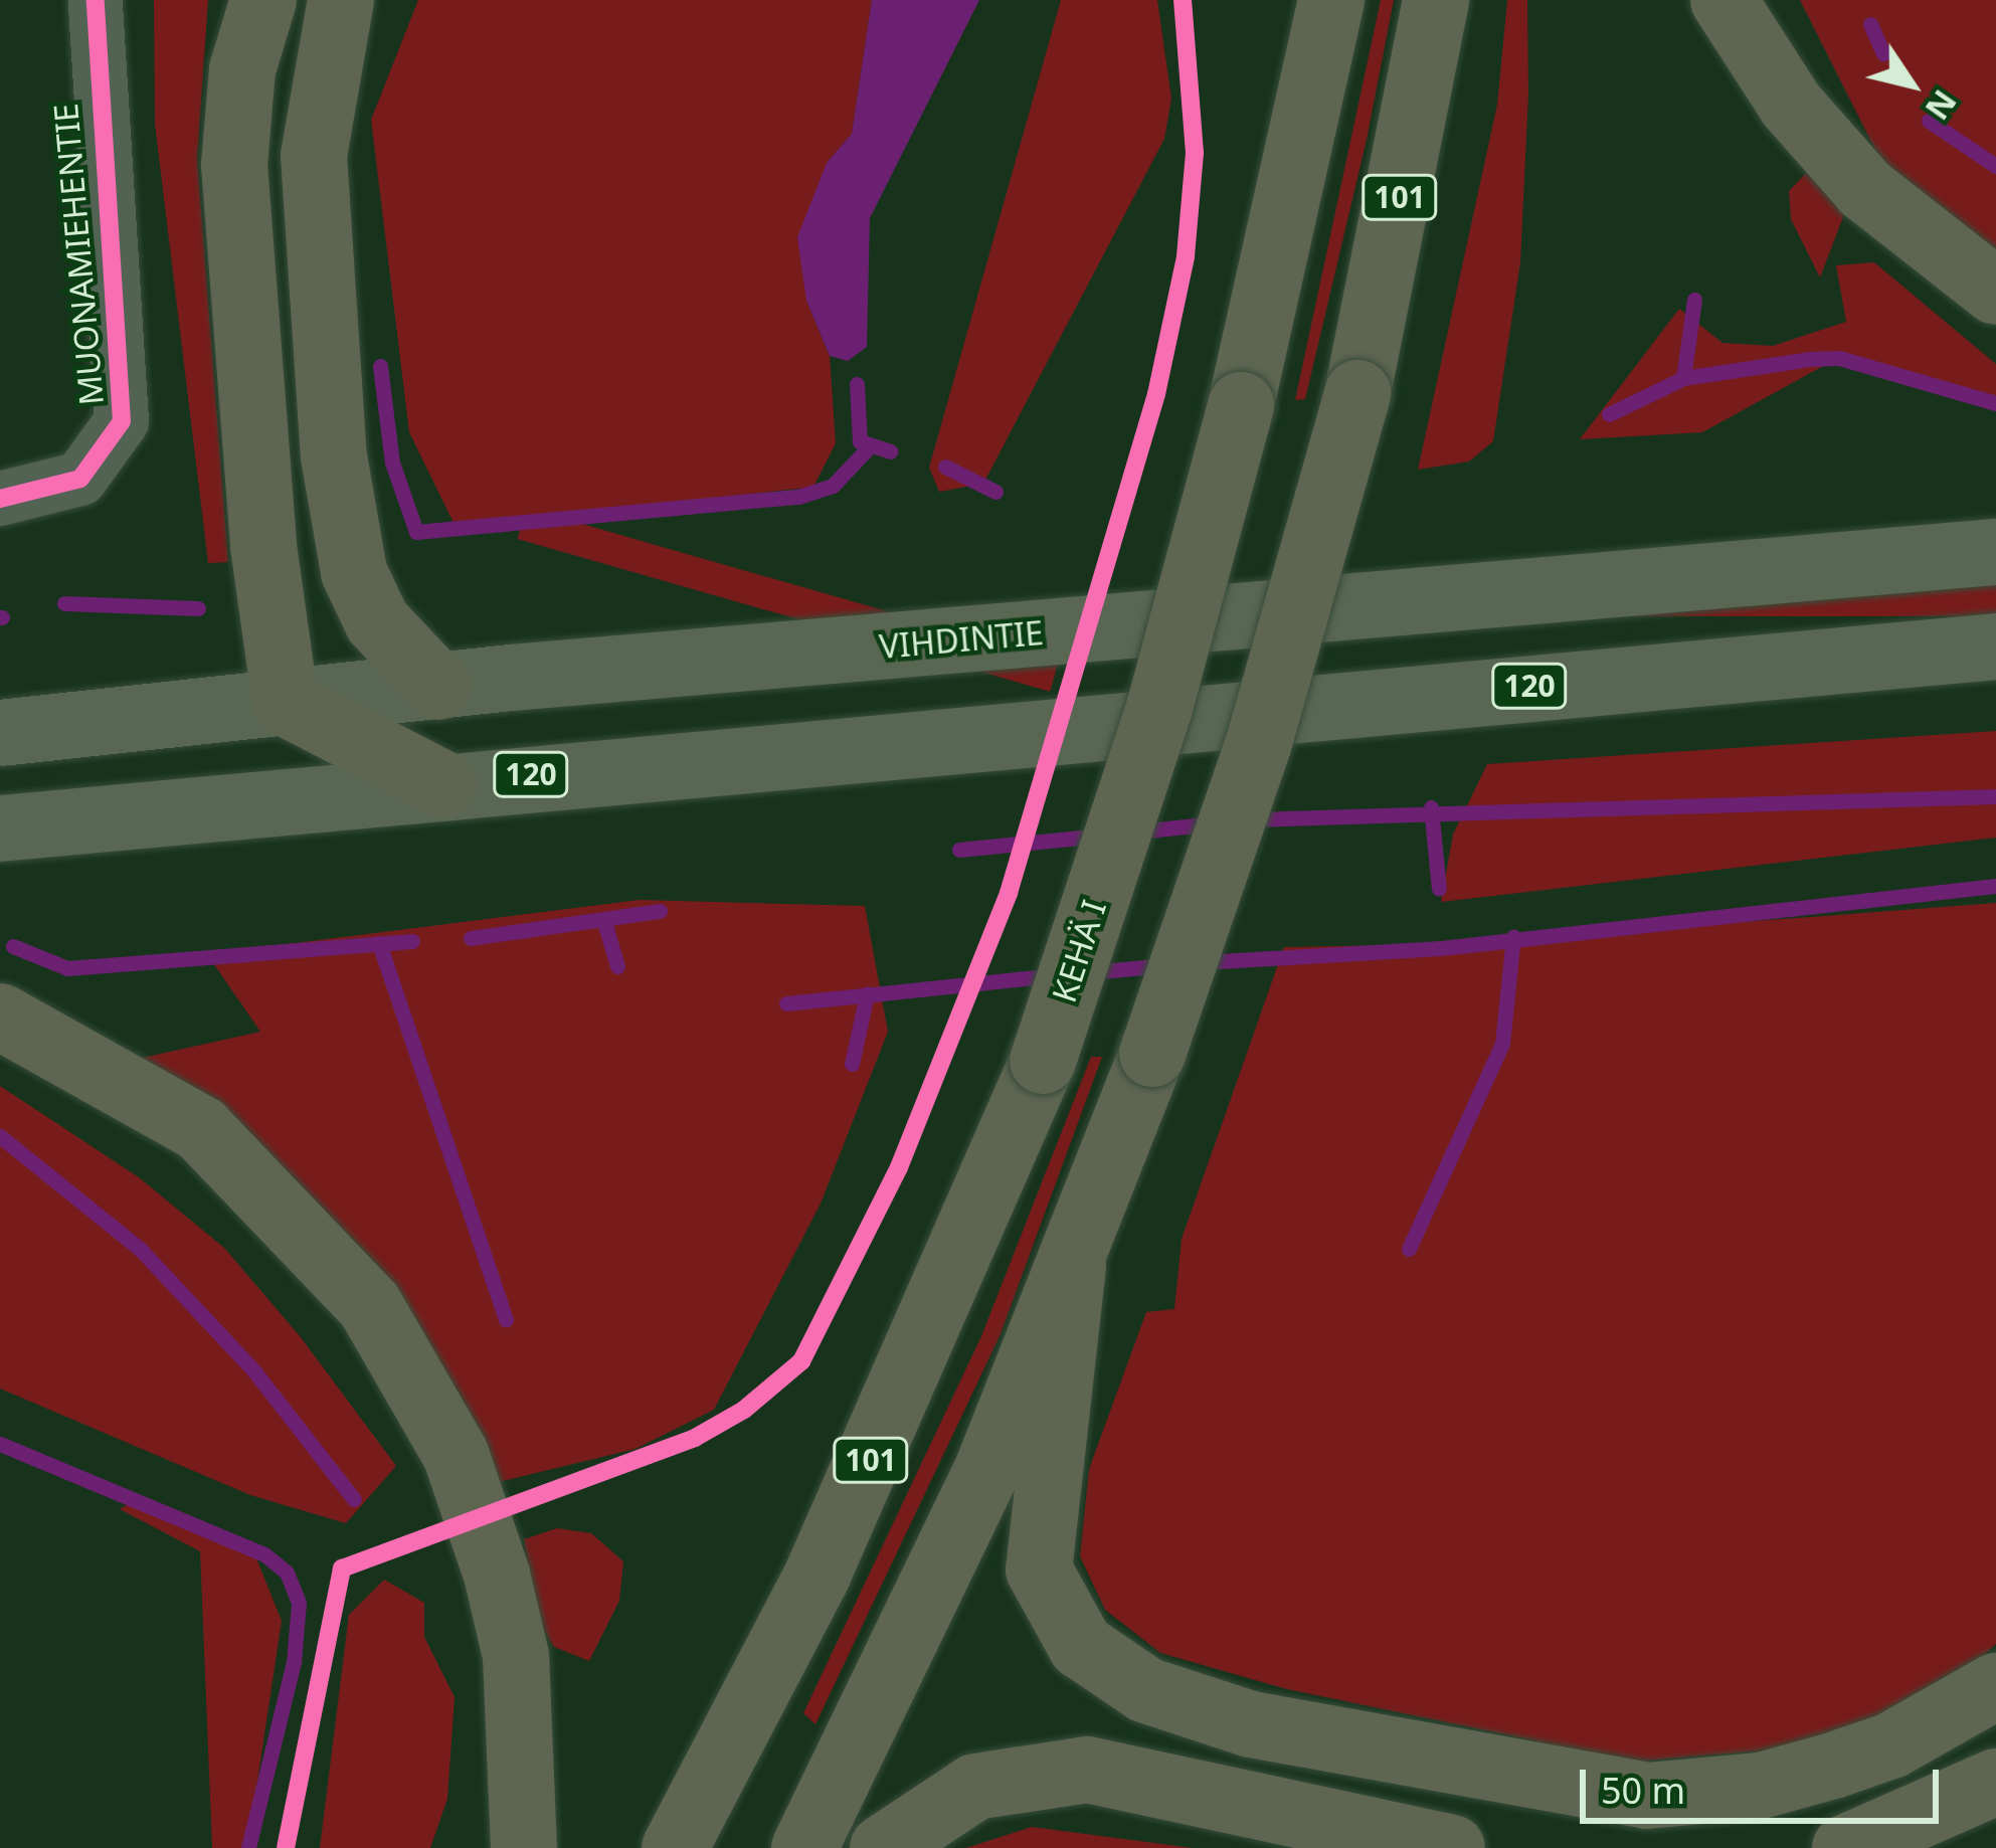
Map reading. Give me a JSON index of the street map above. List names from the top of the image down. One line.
{"streets":{"highway":["101","KEHÄ I"],"main road":["VIHDINTIE","120"],"street":["MUONAMIEHENTIE"]},"scale_bar":"50 m","north":"bottom right"}
